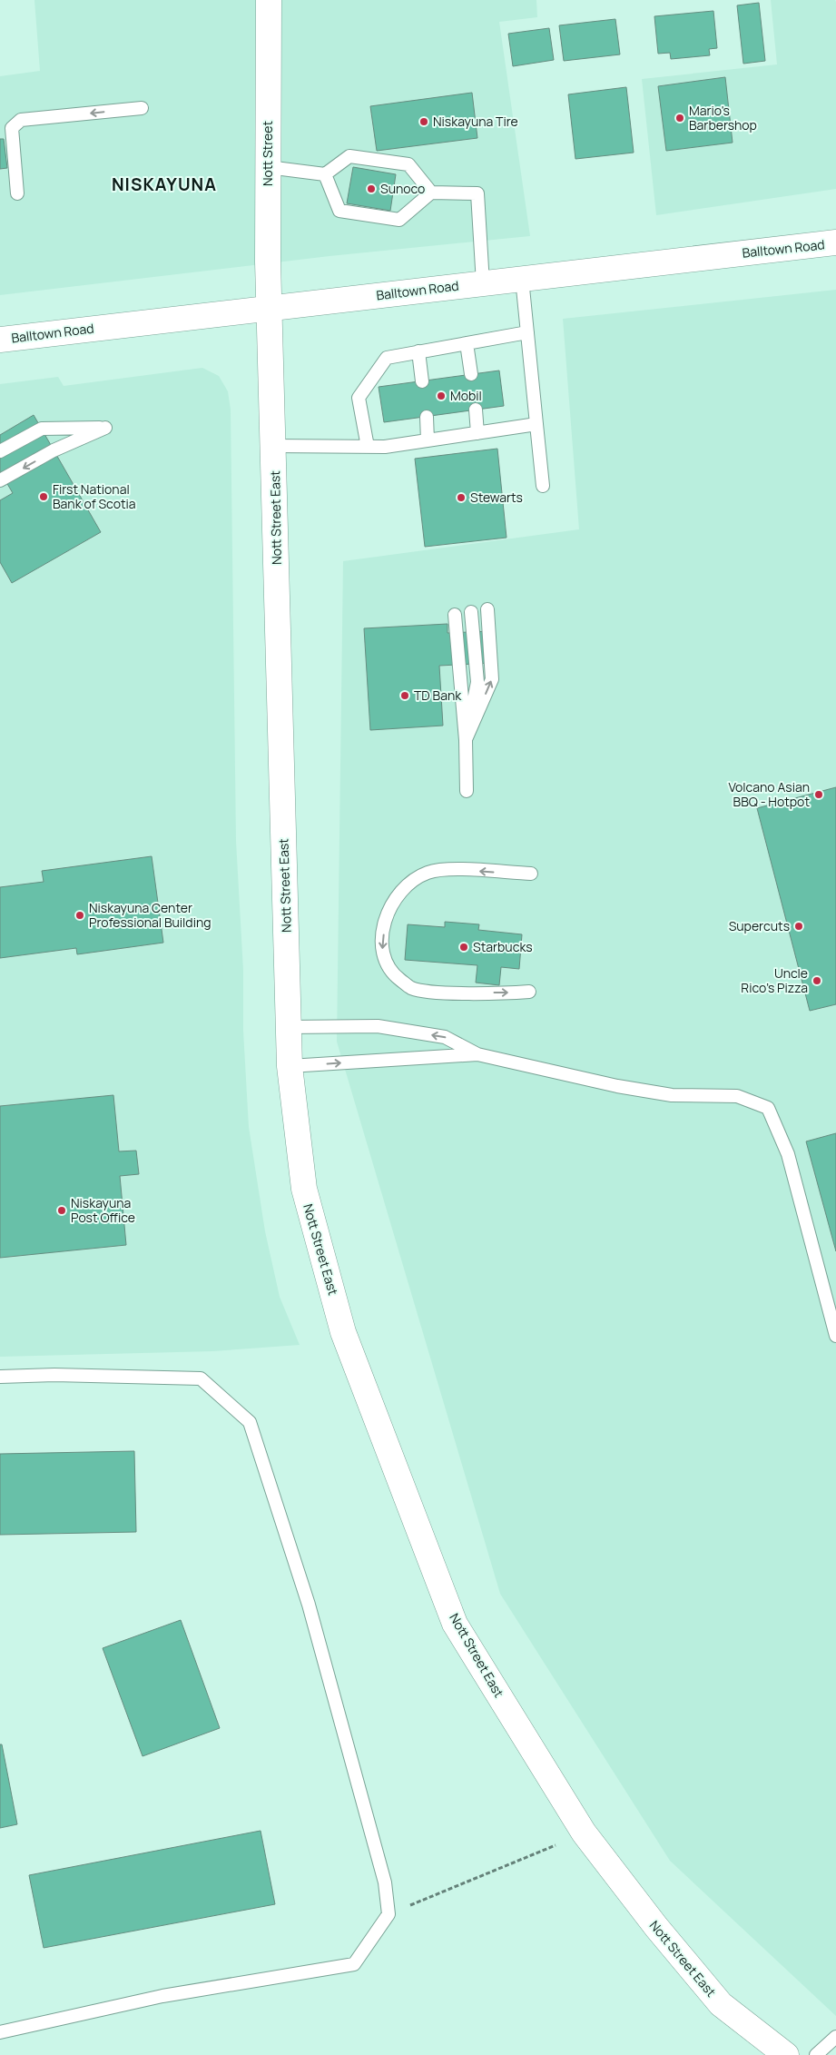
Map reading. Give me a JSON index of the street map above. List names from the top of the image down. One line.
{"streets":{"street":["Nott Street","Balltown Road","Nott Street East"]},"crossings":[["Nott Street","Balltown Road"],["Nott Street","Nott Street East"],["Balltown Road","Nott Street East"]],"districts":["NISKAYUNA"],"places":["Mario's Barbershop","Niskayuna Tire","Sunoco","Mobil","First National Bank of Scotia","Stewarts","TD Bank","Volcano Asian BBQ - Hotpot","Niskayuna Center Professional Building","Supercuts","Starbucks","Uncle Rico's Pizza","Niskayuna Post Office"]}
